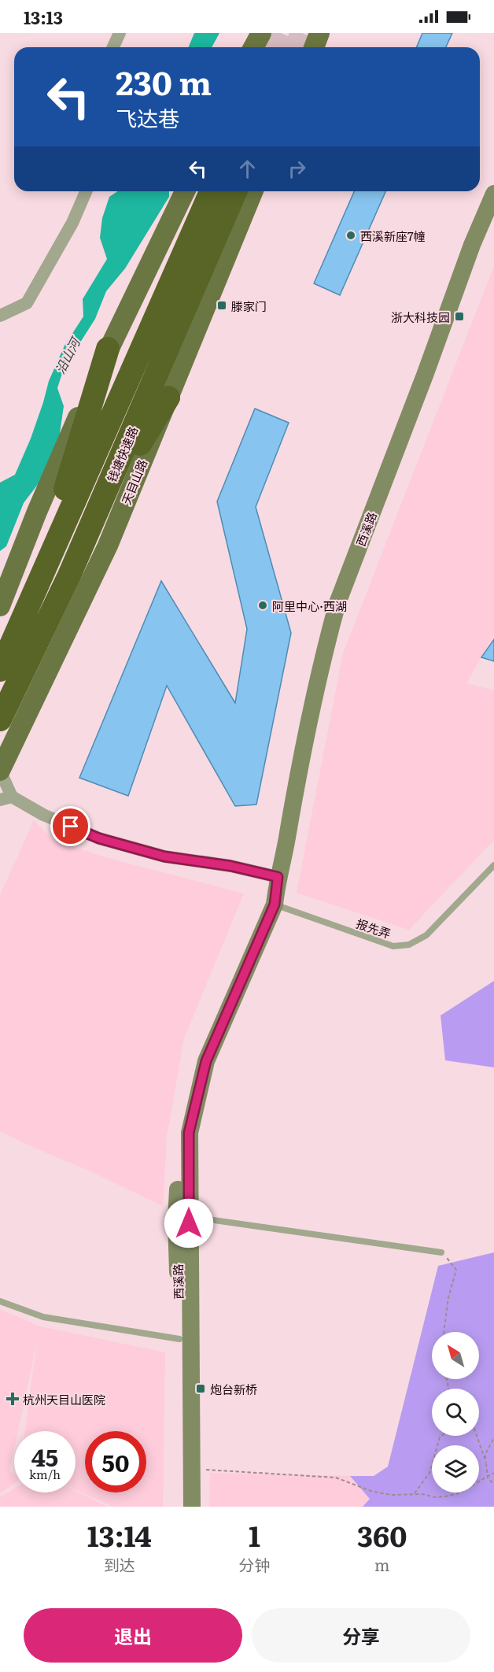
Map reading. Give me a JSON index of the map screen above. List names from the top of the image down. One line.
{"streets":{"highway":["钱塘快速路"],"main road":["天目山路","西溪路"],"lane":["报先弄"]},"crossings":[["西溪路","报先弄"]],"water":["沿山河"],"places":{"other":["西溪新座7幢","阿里中心·西湖"],"transit":["滕家门","浙大科技园","炮台新桥"],"health":["杭州天目山医院"]},"north":"top left","page":{"status":"13:13","turn":["230 m","飞达巷"],"speed":"45 km/h","limit":"50","eta":["13:14","到达","1","分钟","360","m"],"buttons":["退出","分享"]}}
